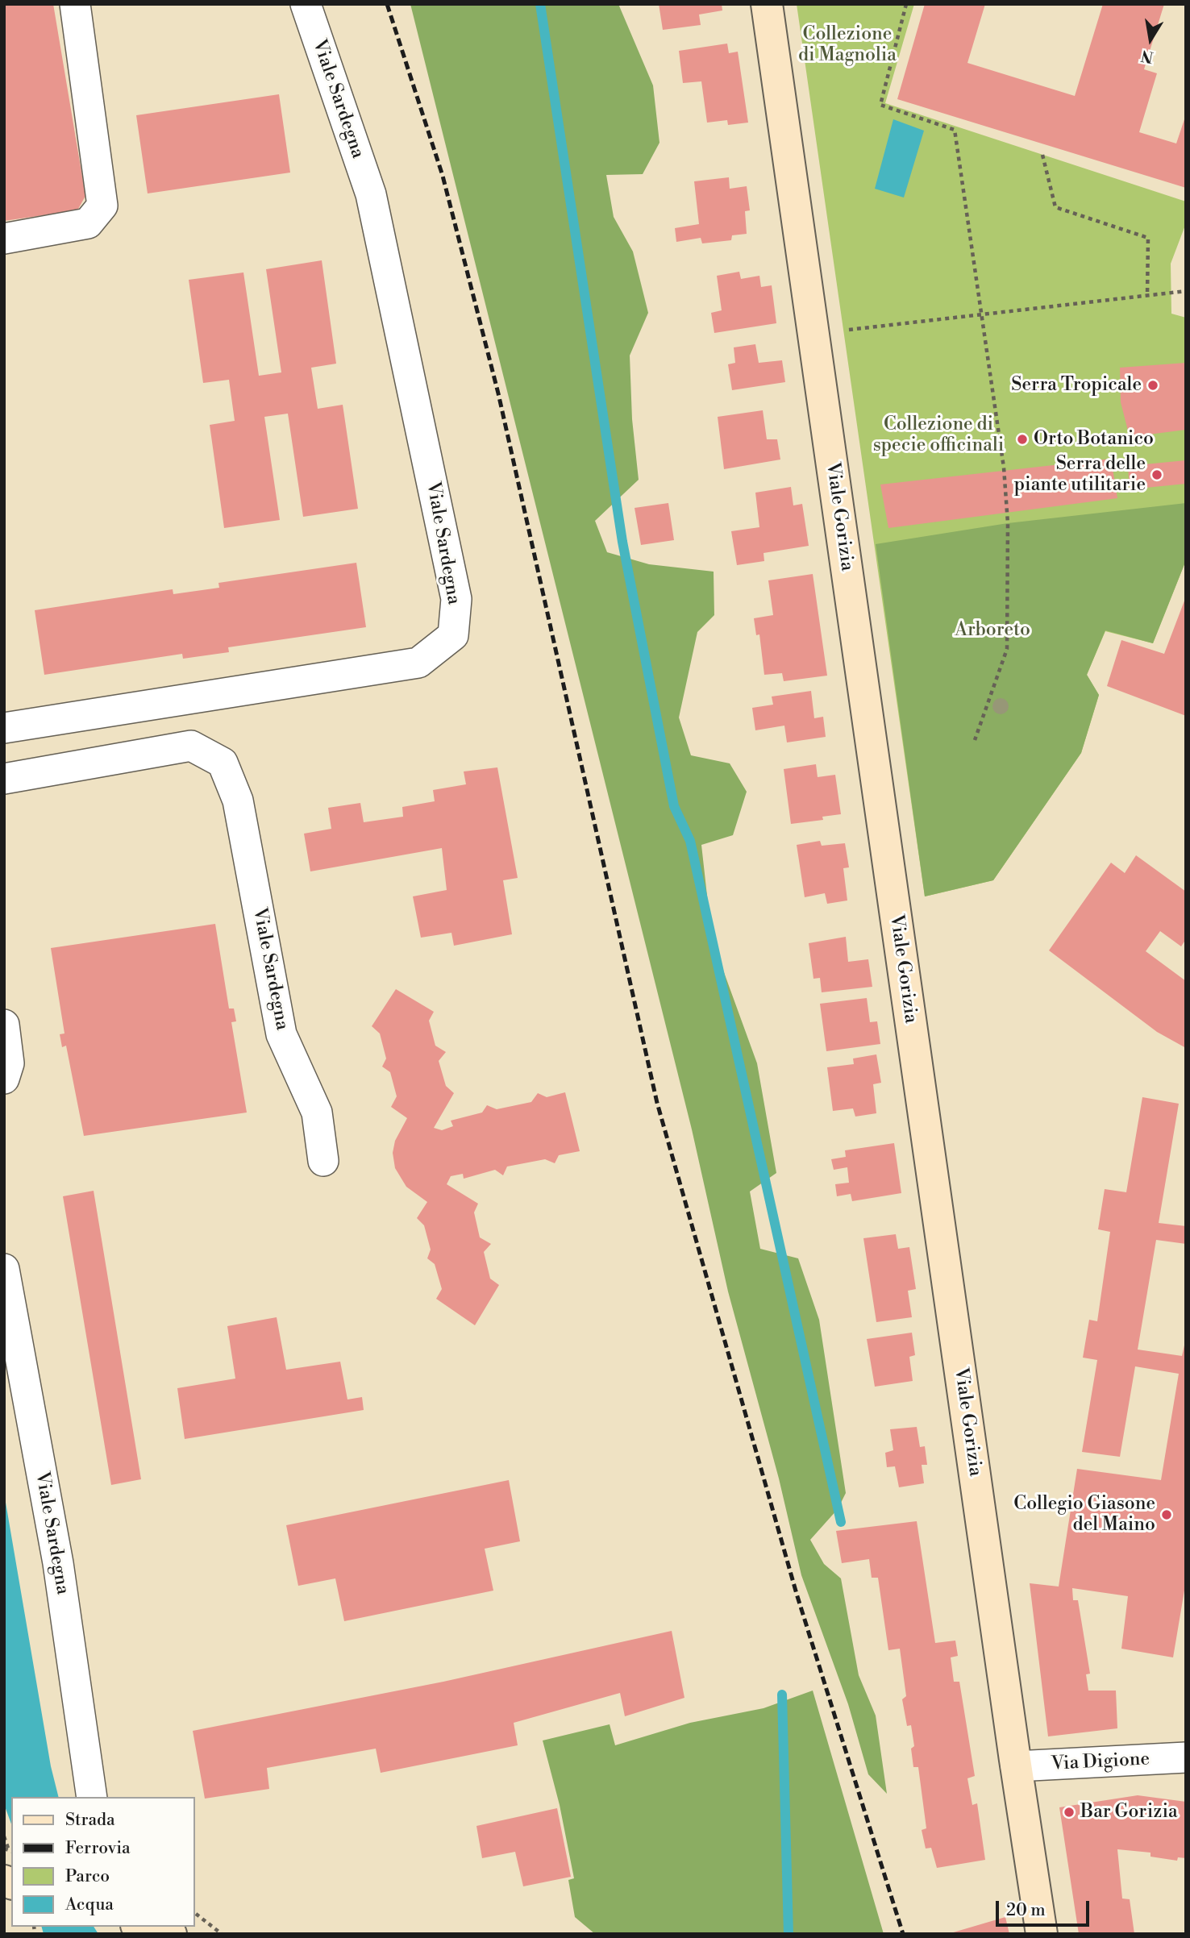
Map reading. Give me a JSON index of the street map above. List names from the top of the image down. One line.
{"streets":{"street":["Viale Sardegna","Viale Gorizia","Via Digione"]},"crossings":[["Viale Gorizia","Via Digione"]],"parks":["Collezione di Magnolia","Collezione di specie officinali","Arboreto"],"places":["Serra Tropicale","Orto Botanico","Serra delle piante utilitarie","Collegio Giasone del Maino","Bar Gorizia"],"legend":["Strada","Ferrovia","Parco","Acqua"],"scale_bar":"20 m","north":"bottom"}
